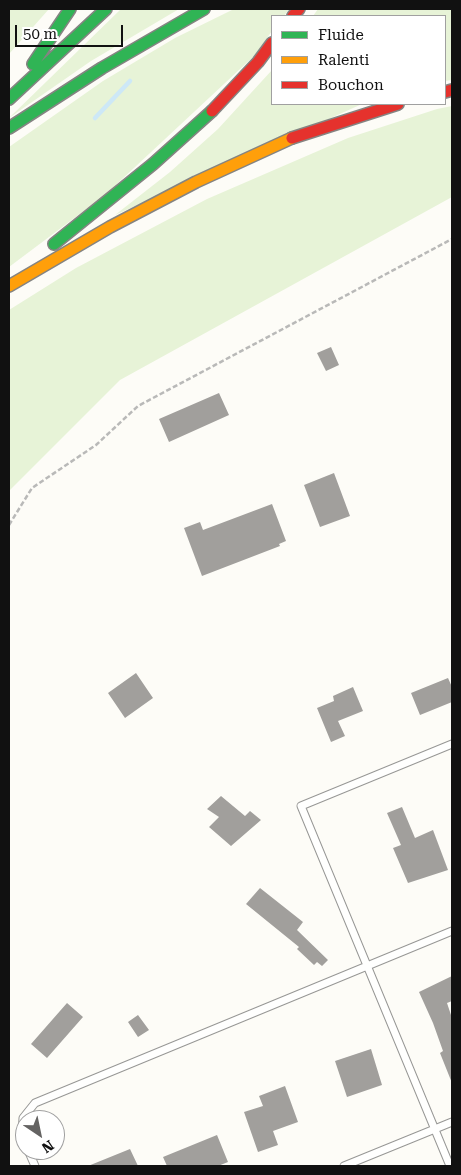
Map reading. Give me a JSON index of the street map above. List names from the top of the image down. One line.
{"legend":["Fluide","Ralenti","Bouchon"],"scale_bar":"50 m","north":"bottom right"}
